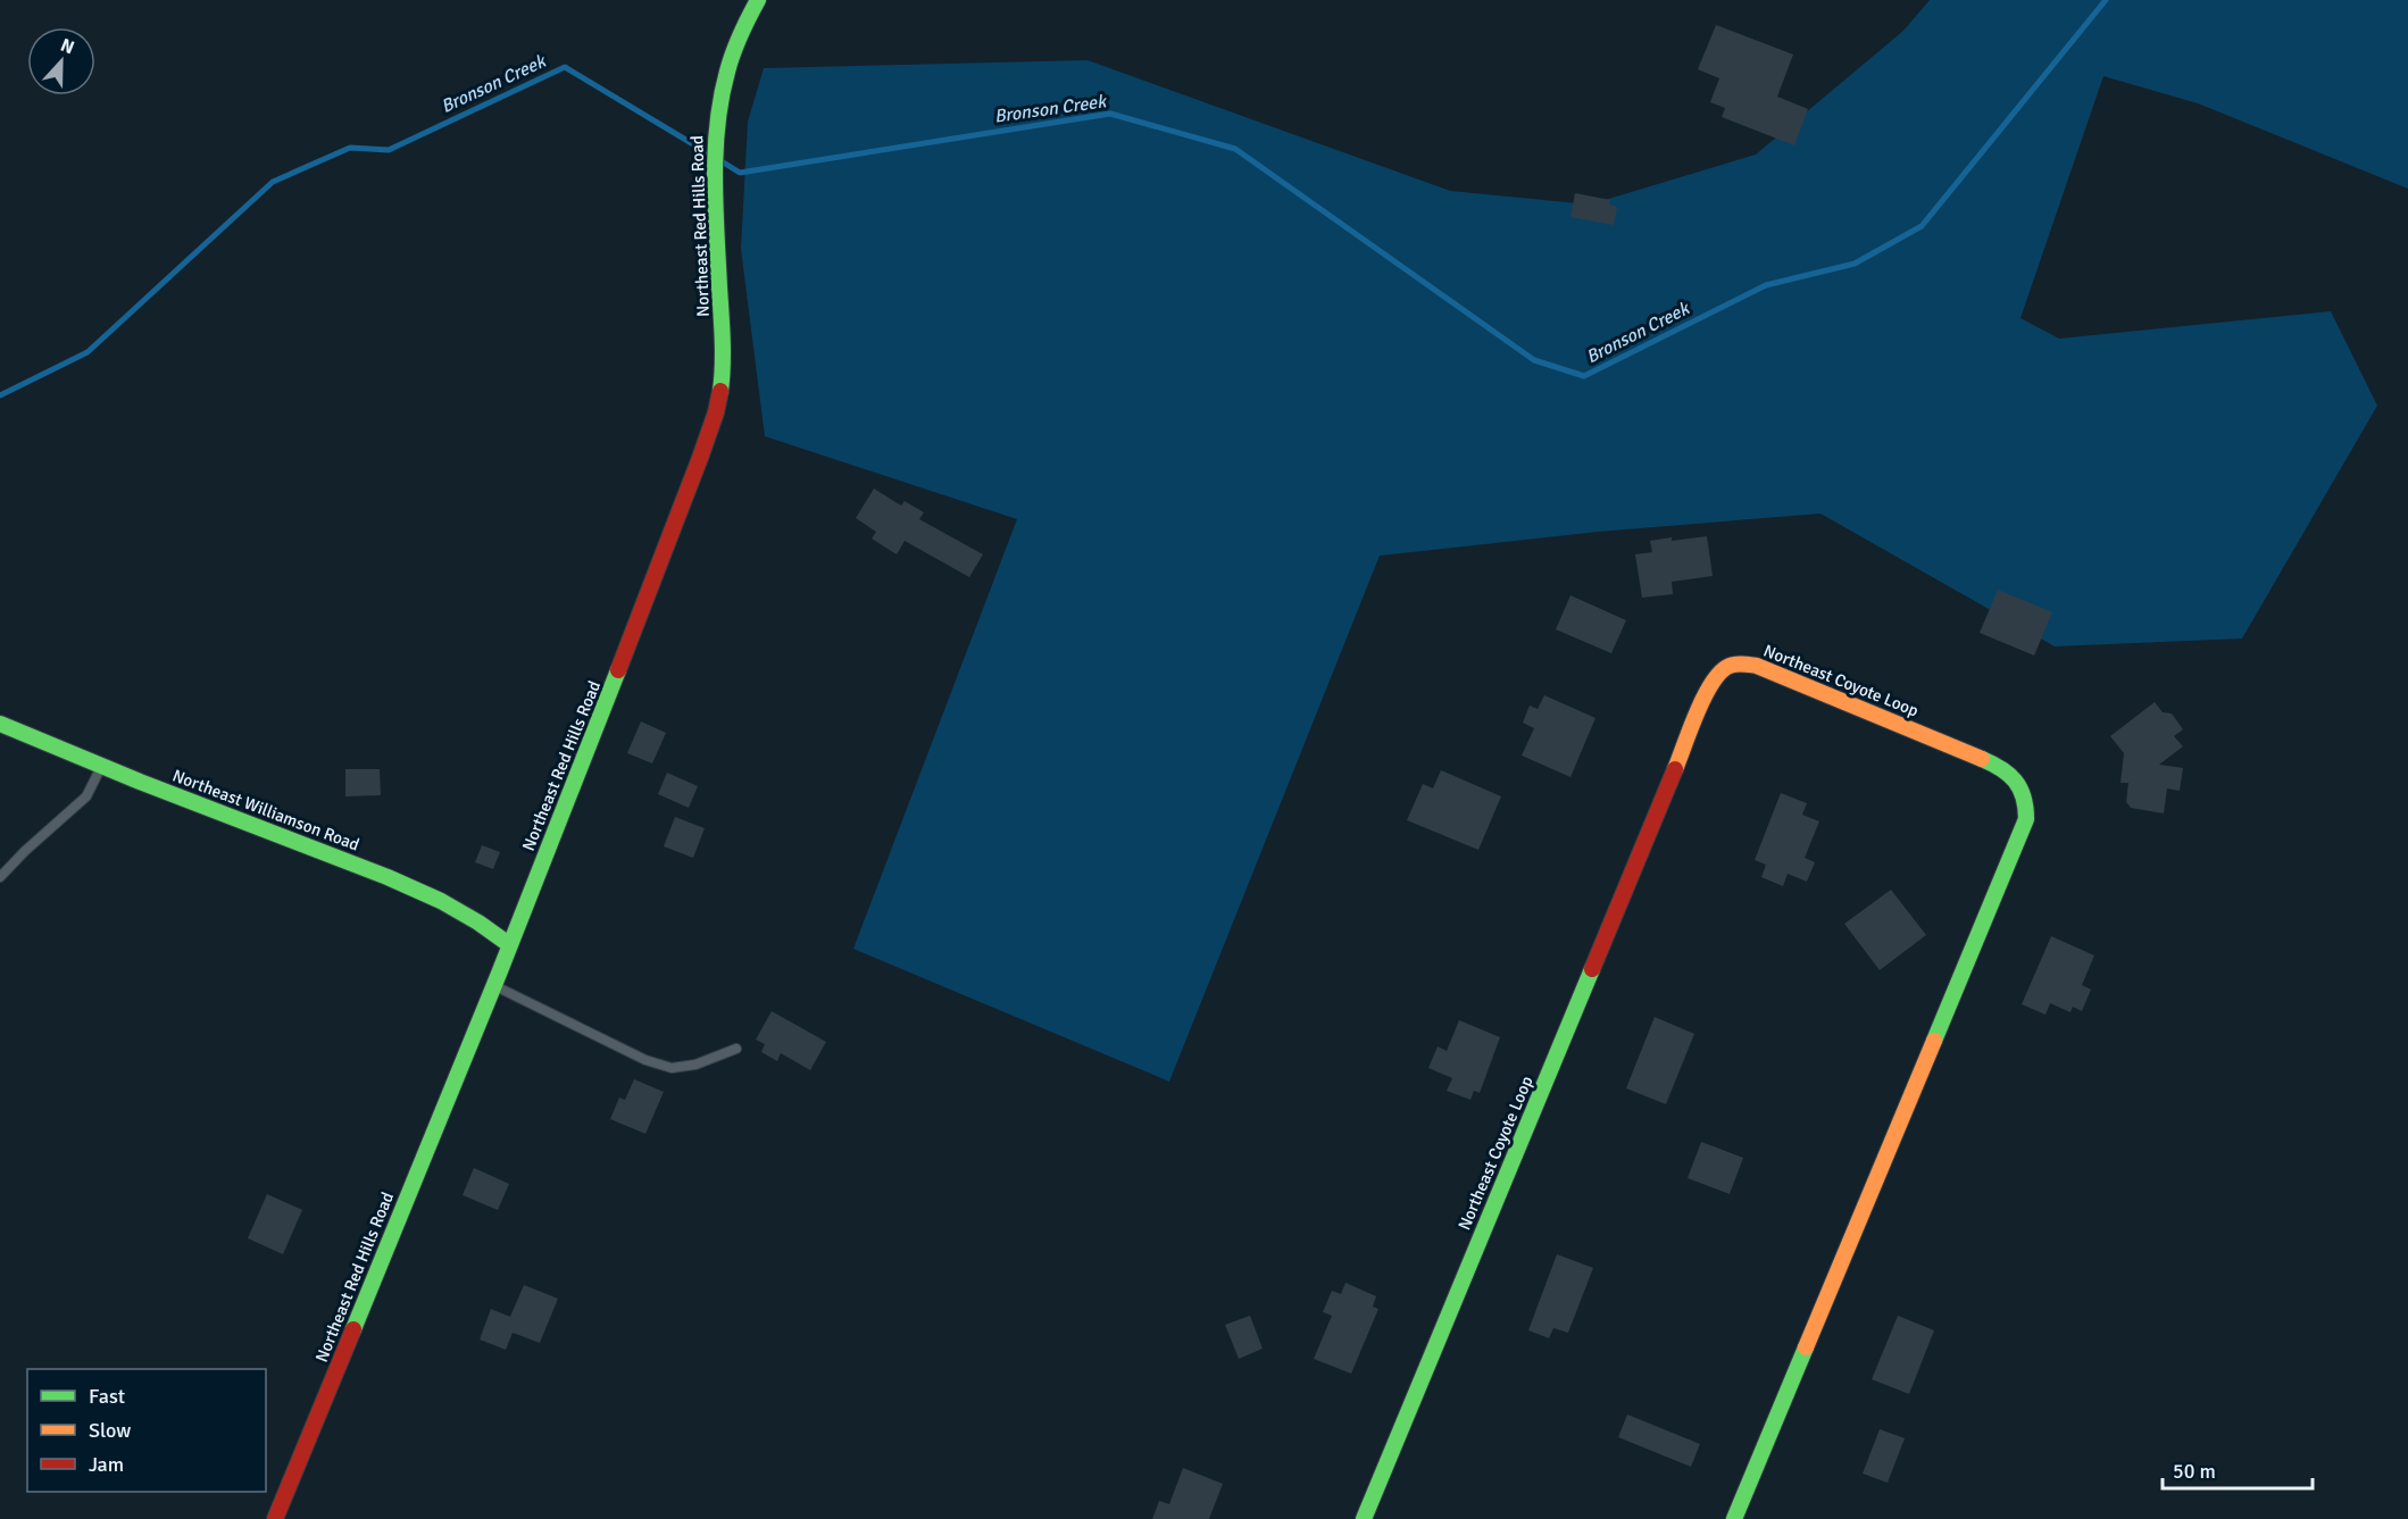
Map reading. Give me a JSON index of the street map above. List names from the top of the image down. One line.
{"streets":{"street":["Northeast Red Hills Road","Northeast Coyote Loop","Northeast Williamson Road"]},"crossings":[["Northeast Red Hills Road","Northeast Williamson Road"]],"water":["Bronson Creek"],"legend":["Fast","Slow","Jam"],"scale_bar":"50 m","north":"top"}
